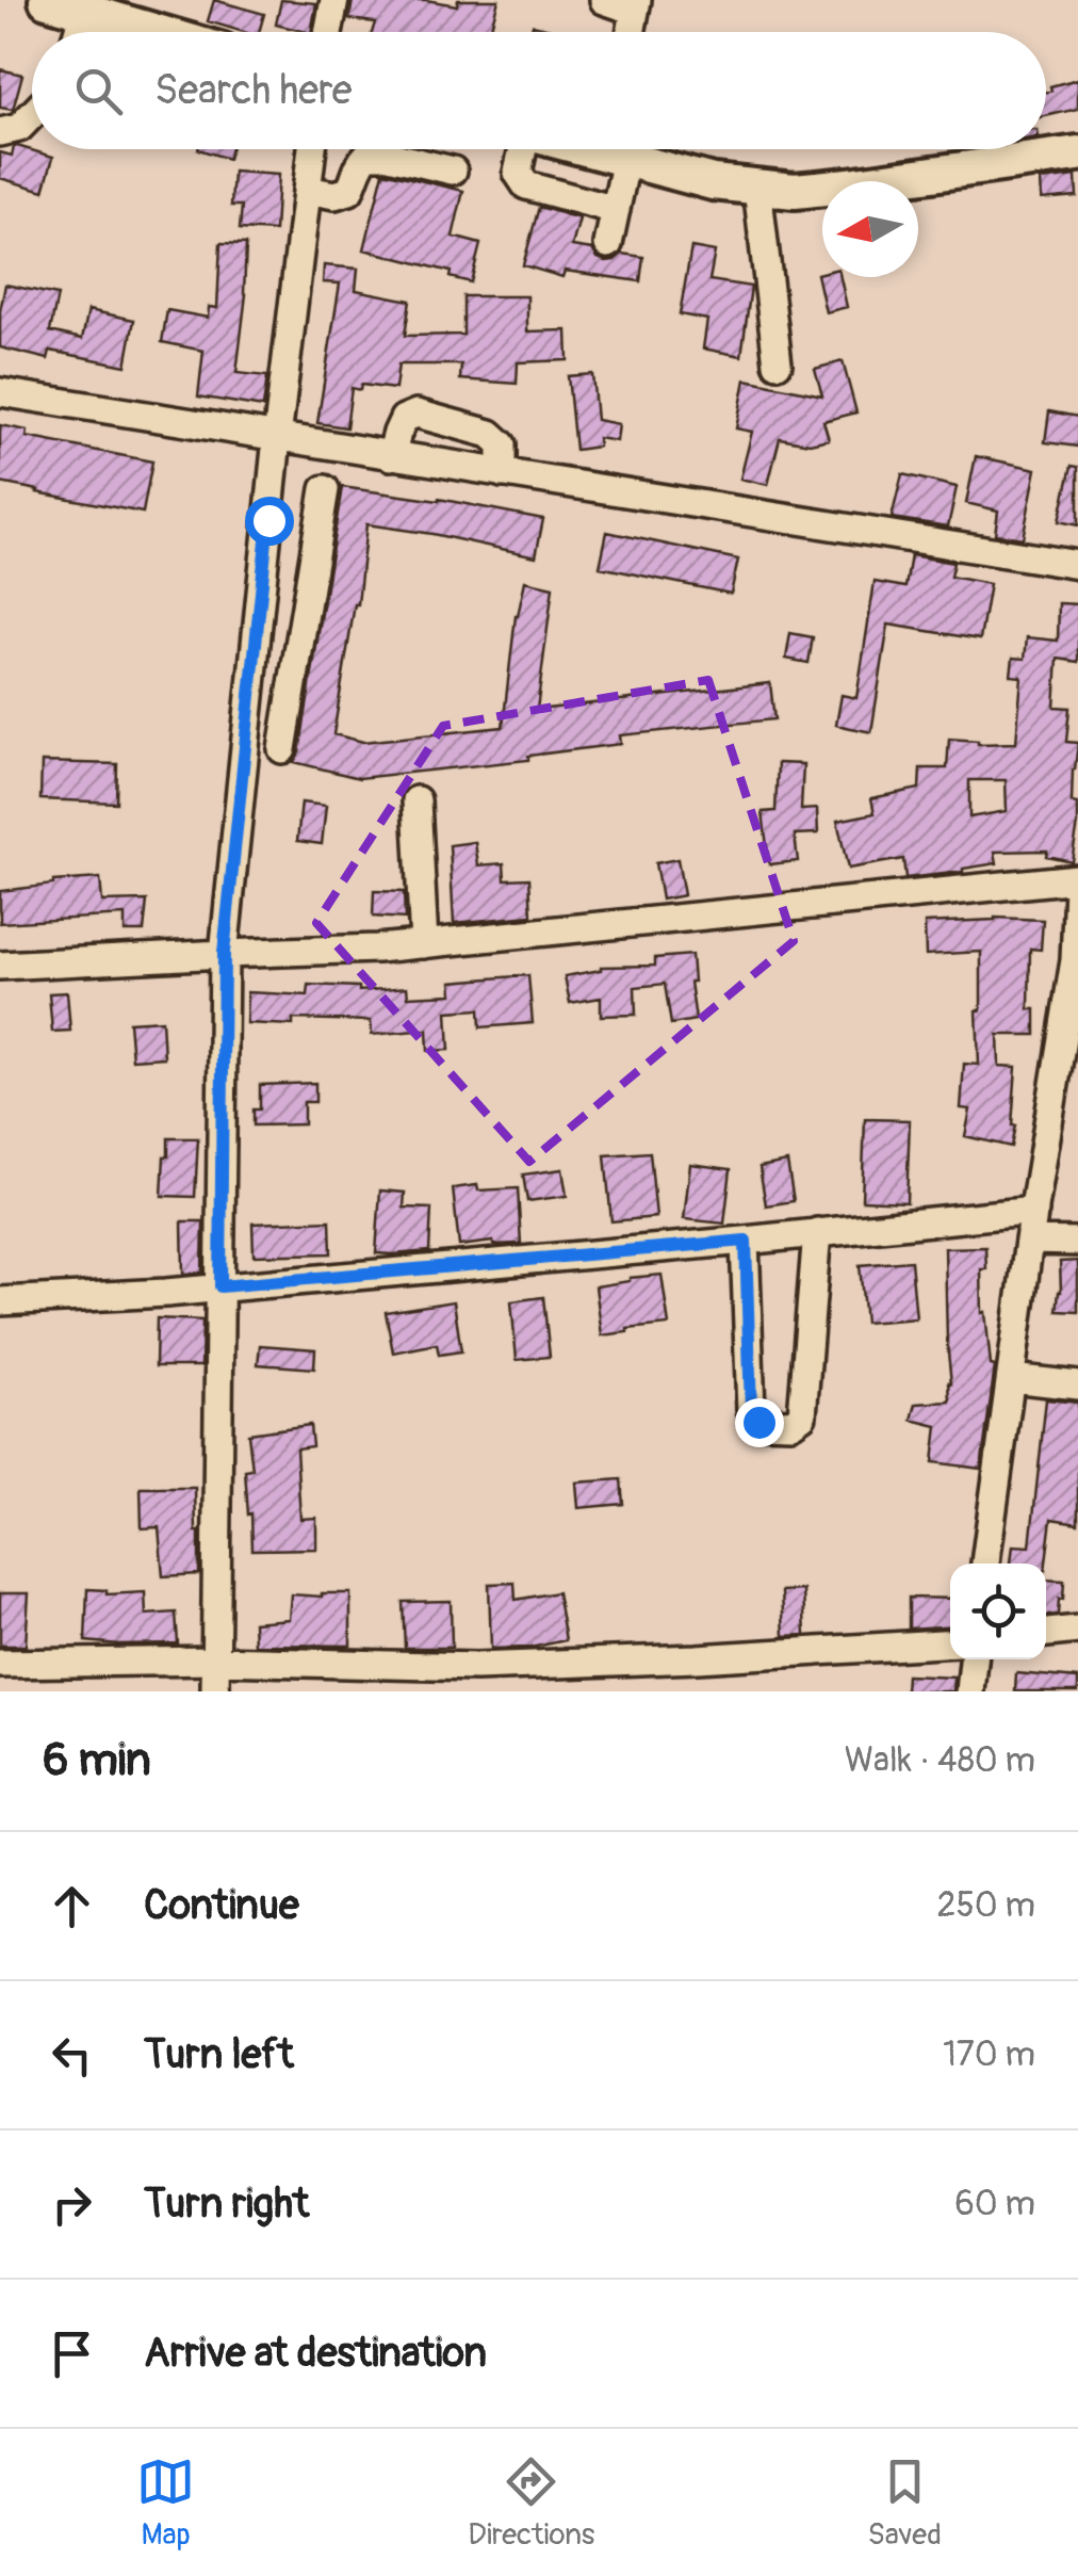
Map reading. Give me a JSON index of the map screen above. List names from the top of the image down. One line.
{"north":"left","page":{"search":"Search here","heading":["6 min","Walk · 480 m"],"list":[["Continue","250 m"],["Turn left","170 m"],["Turn right","60 m"],"Arrive at destination"],"nav":["Map","Directions","Saved"]}}
